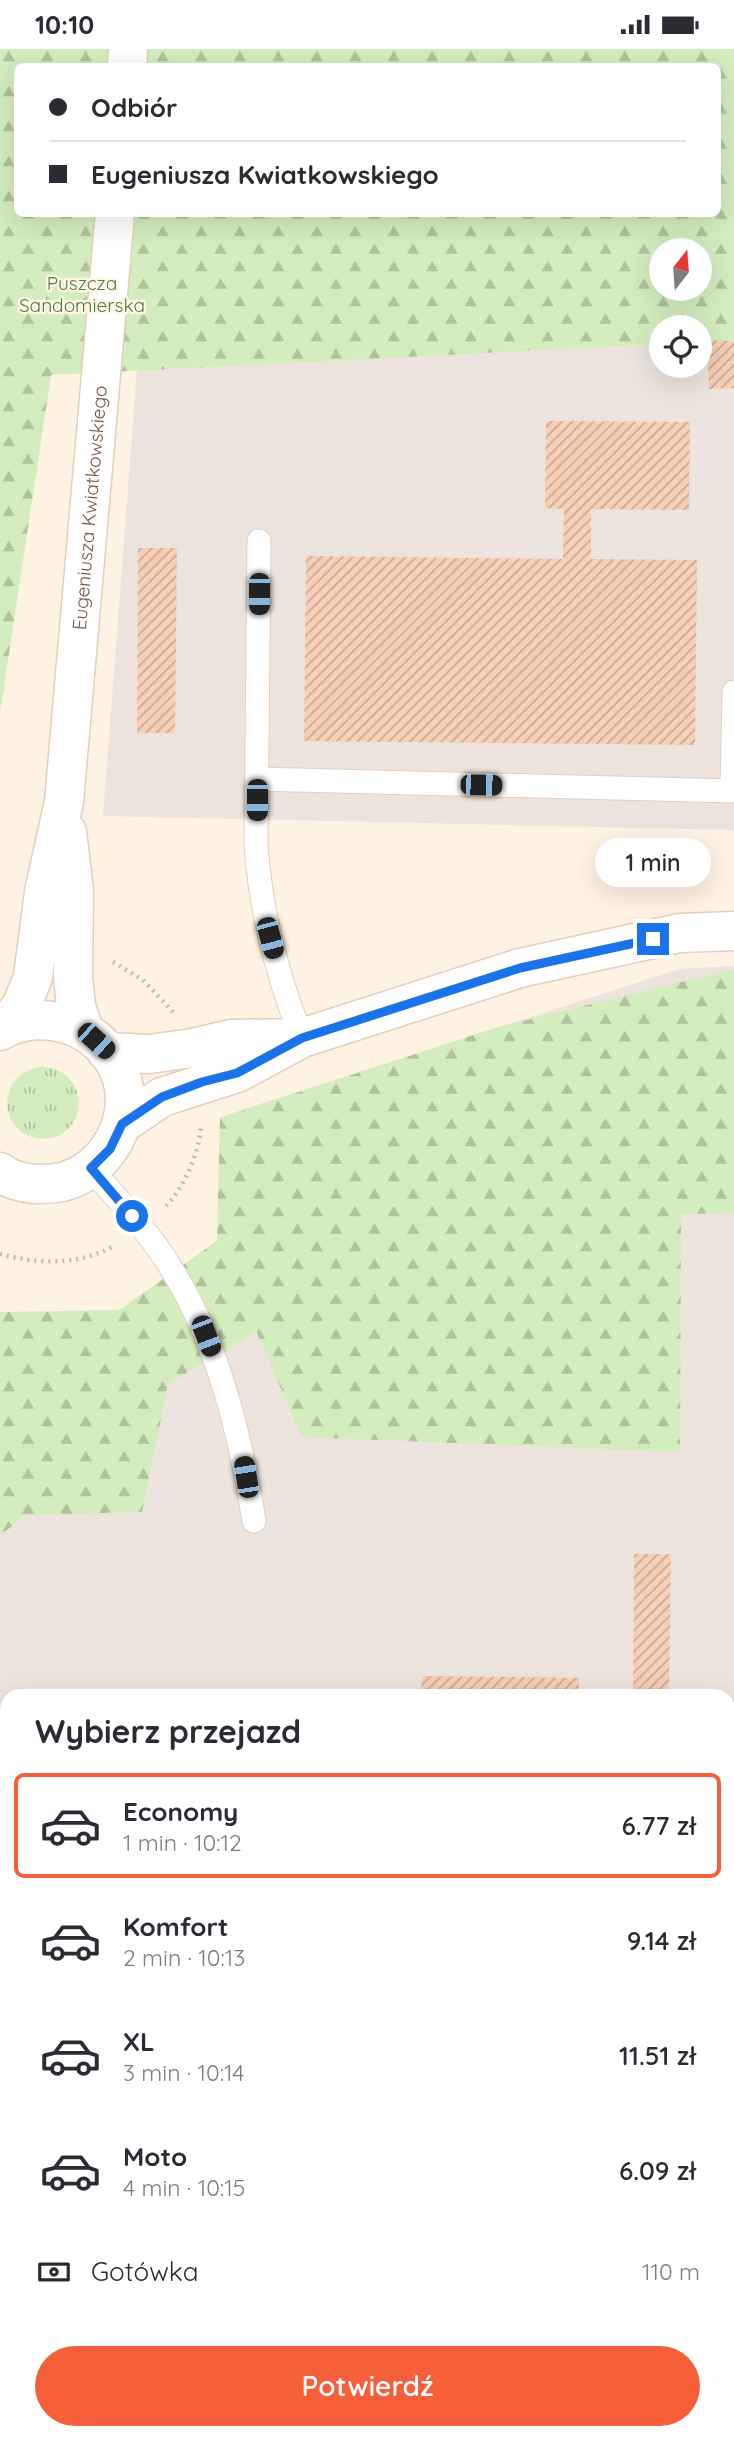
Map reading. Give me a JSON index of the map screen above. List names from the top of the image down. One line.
{"streets":{"street":["Eugeniusza Kwiatkowskiego"]},"parks":["Puszcza Sandomierska"],"north":"top","page":{"status":"10:10","banner":["Odbiór","Eugeniusza Kwiatkowskiego"],"bubble":"1 min","heading":"Wybierz przejazd","list":[{"name":"Economy","note":"1 min · 10:12","value":"6.77 zł"},{"name":"Komfort","note":"2 min · 10:13","value":"9.14 zł"},{"name":"XL","note":"3 min · 10:14","value":"11.51 zł"},{"name":"Moto","note":"4 min · 10:15","value":"6.09 zł"}],"pay":["Gotówka","110 m"],"buttons":"Potwierdź"}}
